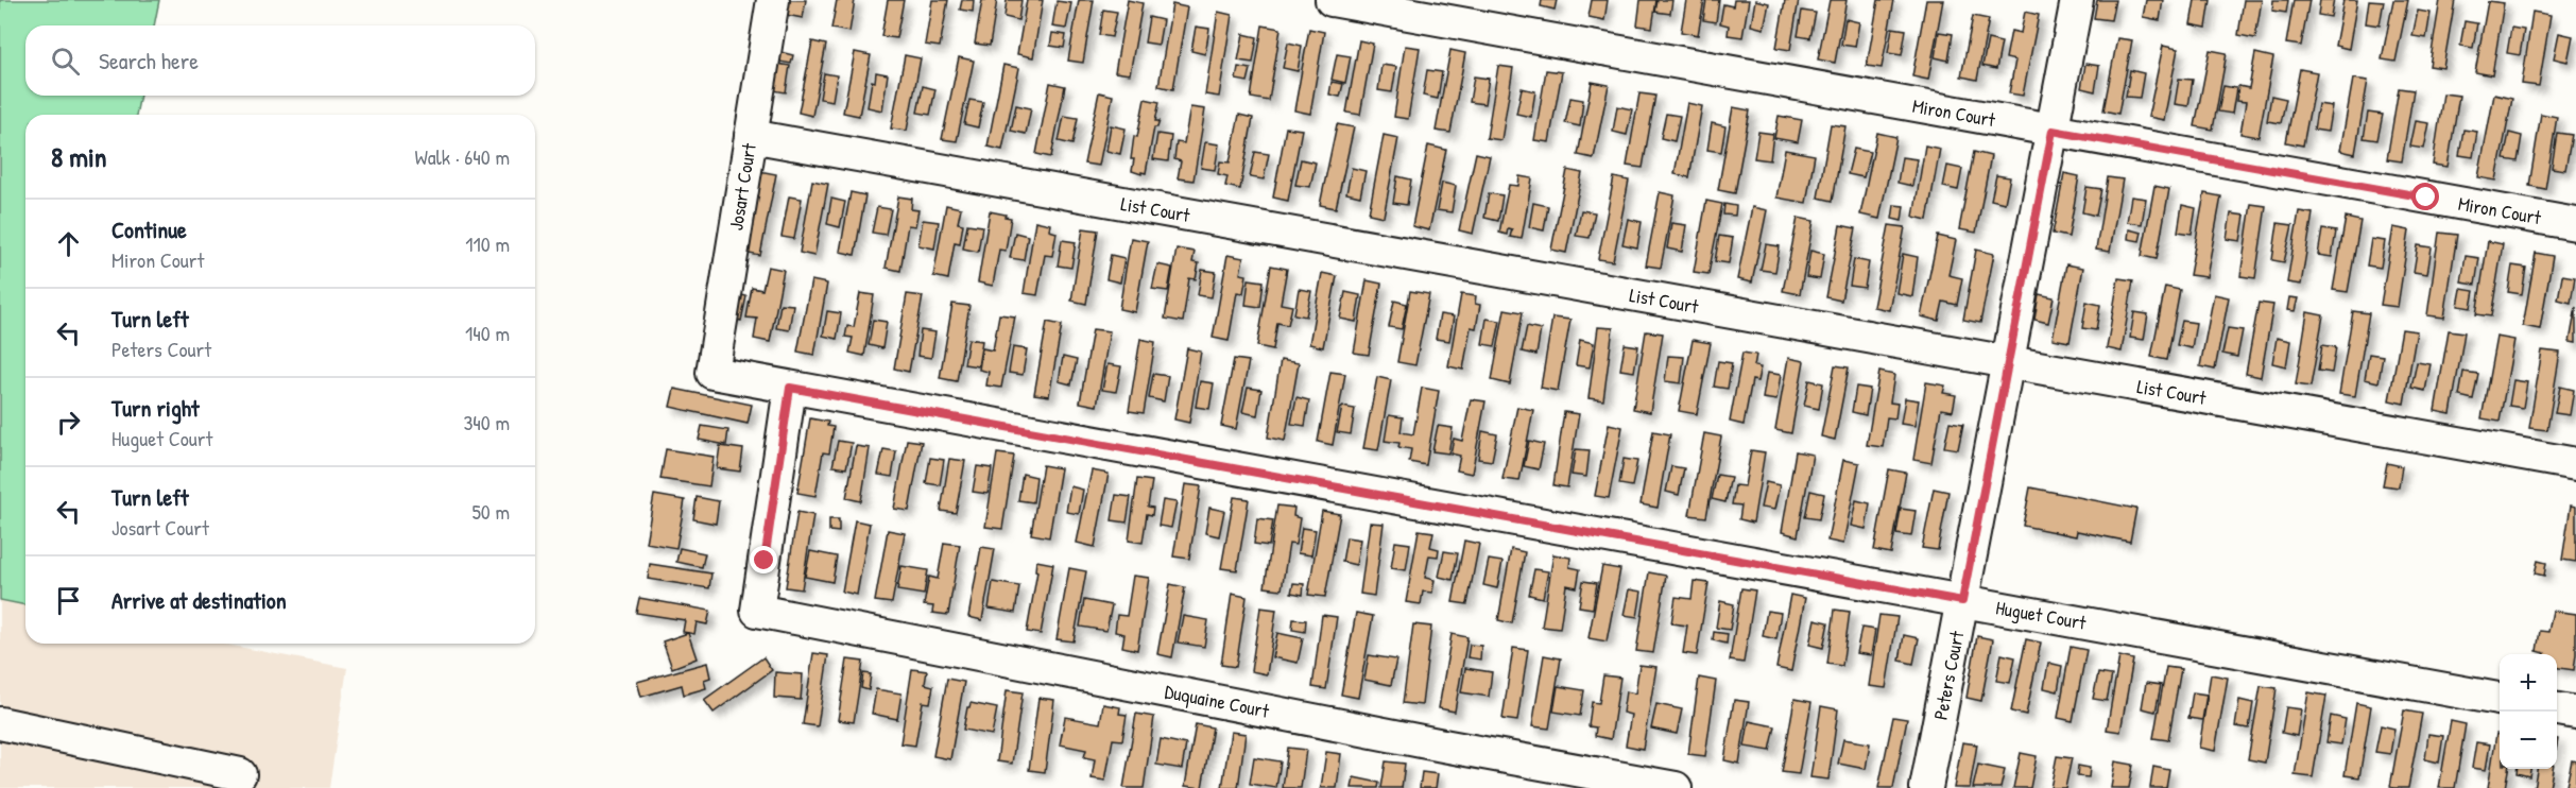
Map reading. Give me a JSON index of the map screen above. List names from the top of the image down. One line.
{"streets":{"street":["Miron Court","Josart Court","List Court","Huguet Court","Peters Court","Duquaine Court"]},"crossings":[["Miron Court","Peters Court"],["Josart Court","List Court"],["Josart Court","Huguet Court"],["List Court","Peters Court"],["Huguet Court","Peters Court"],["Huguet Court","Duquaine Court"]],"page":{"search":"Search here","heading":["8 min","Walk · 640 m"],"list":[["Continue","Miron Court","110 m"],["Turn left","Peters Court","140 m"],["Turn right","Huguet Court","340 m"],["Turn left","Josart Court","50 m"],"Arrive at destination"],"map_buttons":["+","−"]}}
